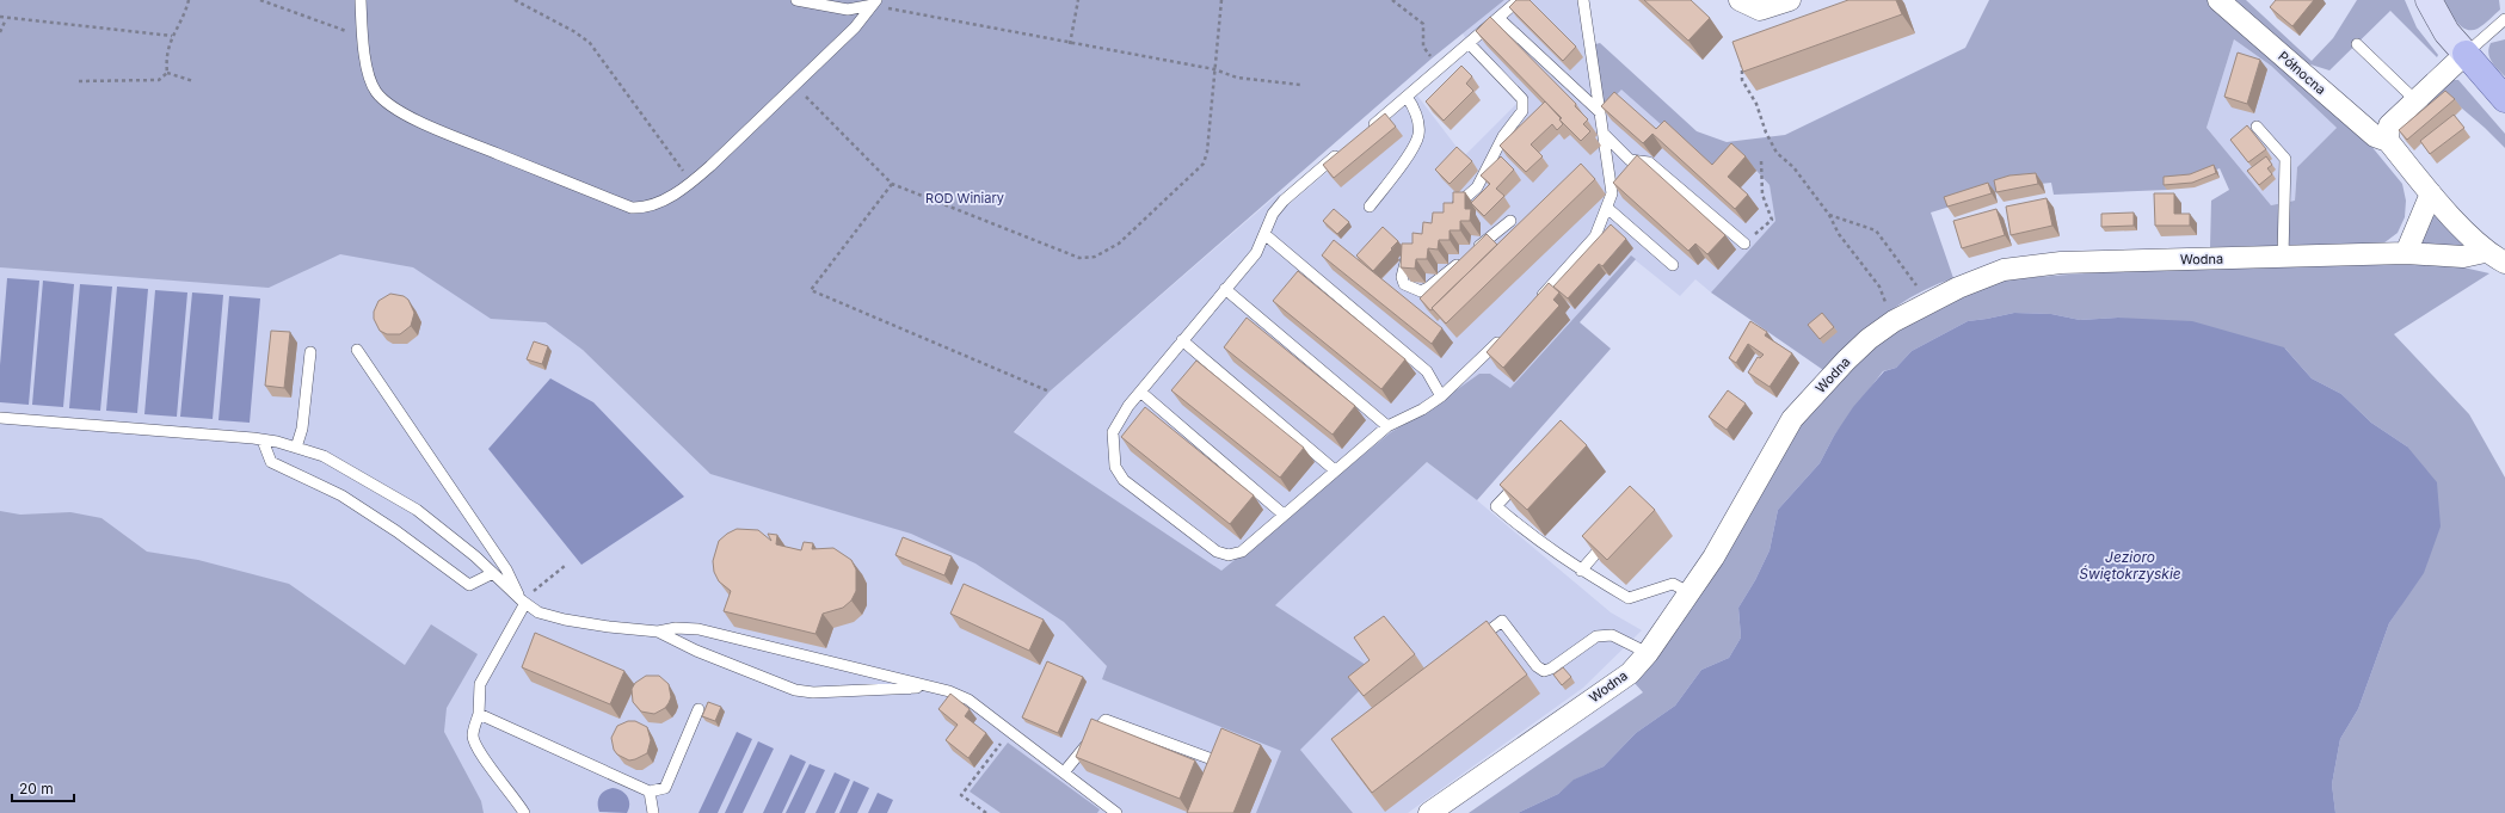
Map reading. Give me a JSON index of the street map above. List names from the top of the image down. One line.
{"streets":{"street":["Północna","Wodna"]},"water":["Jezioro Świętokrzyskie"],"parks":["ROD Winiary"],"scale_bar":"20 m"}
